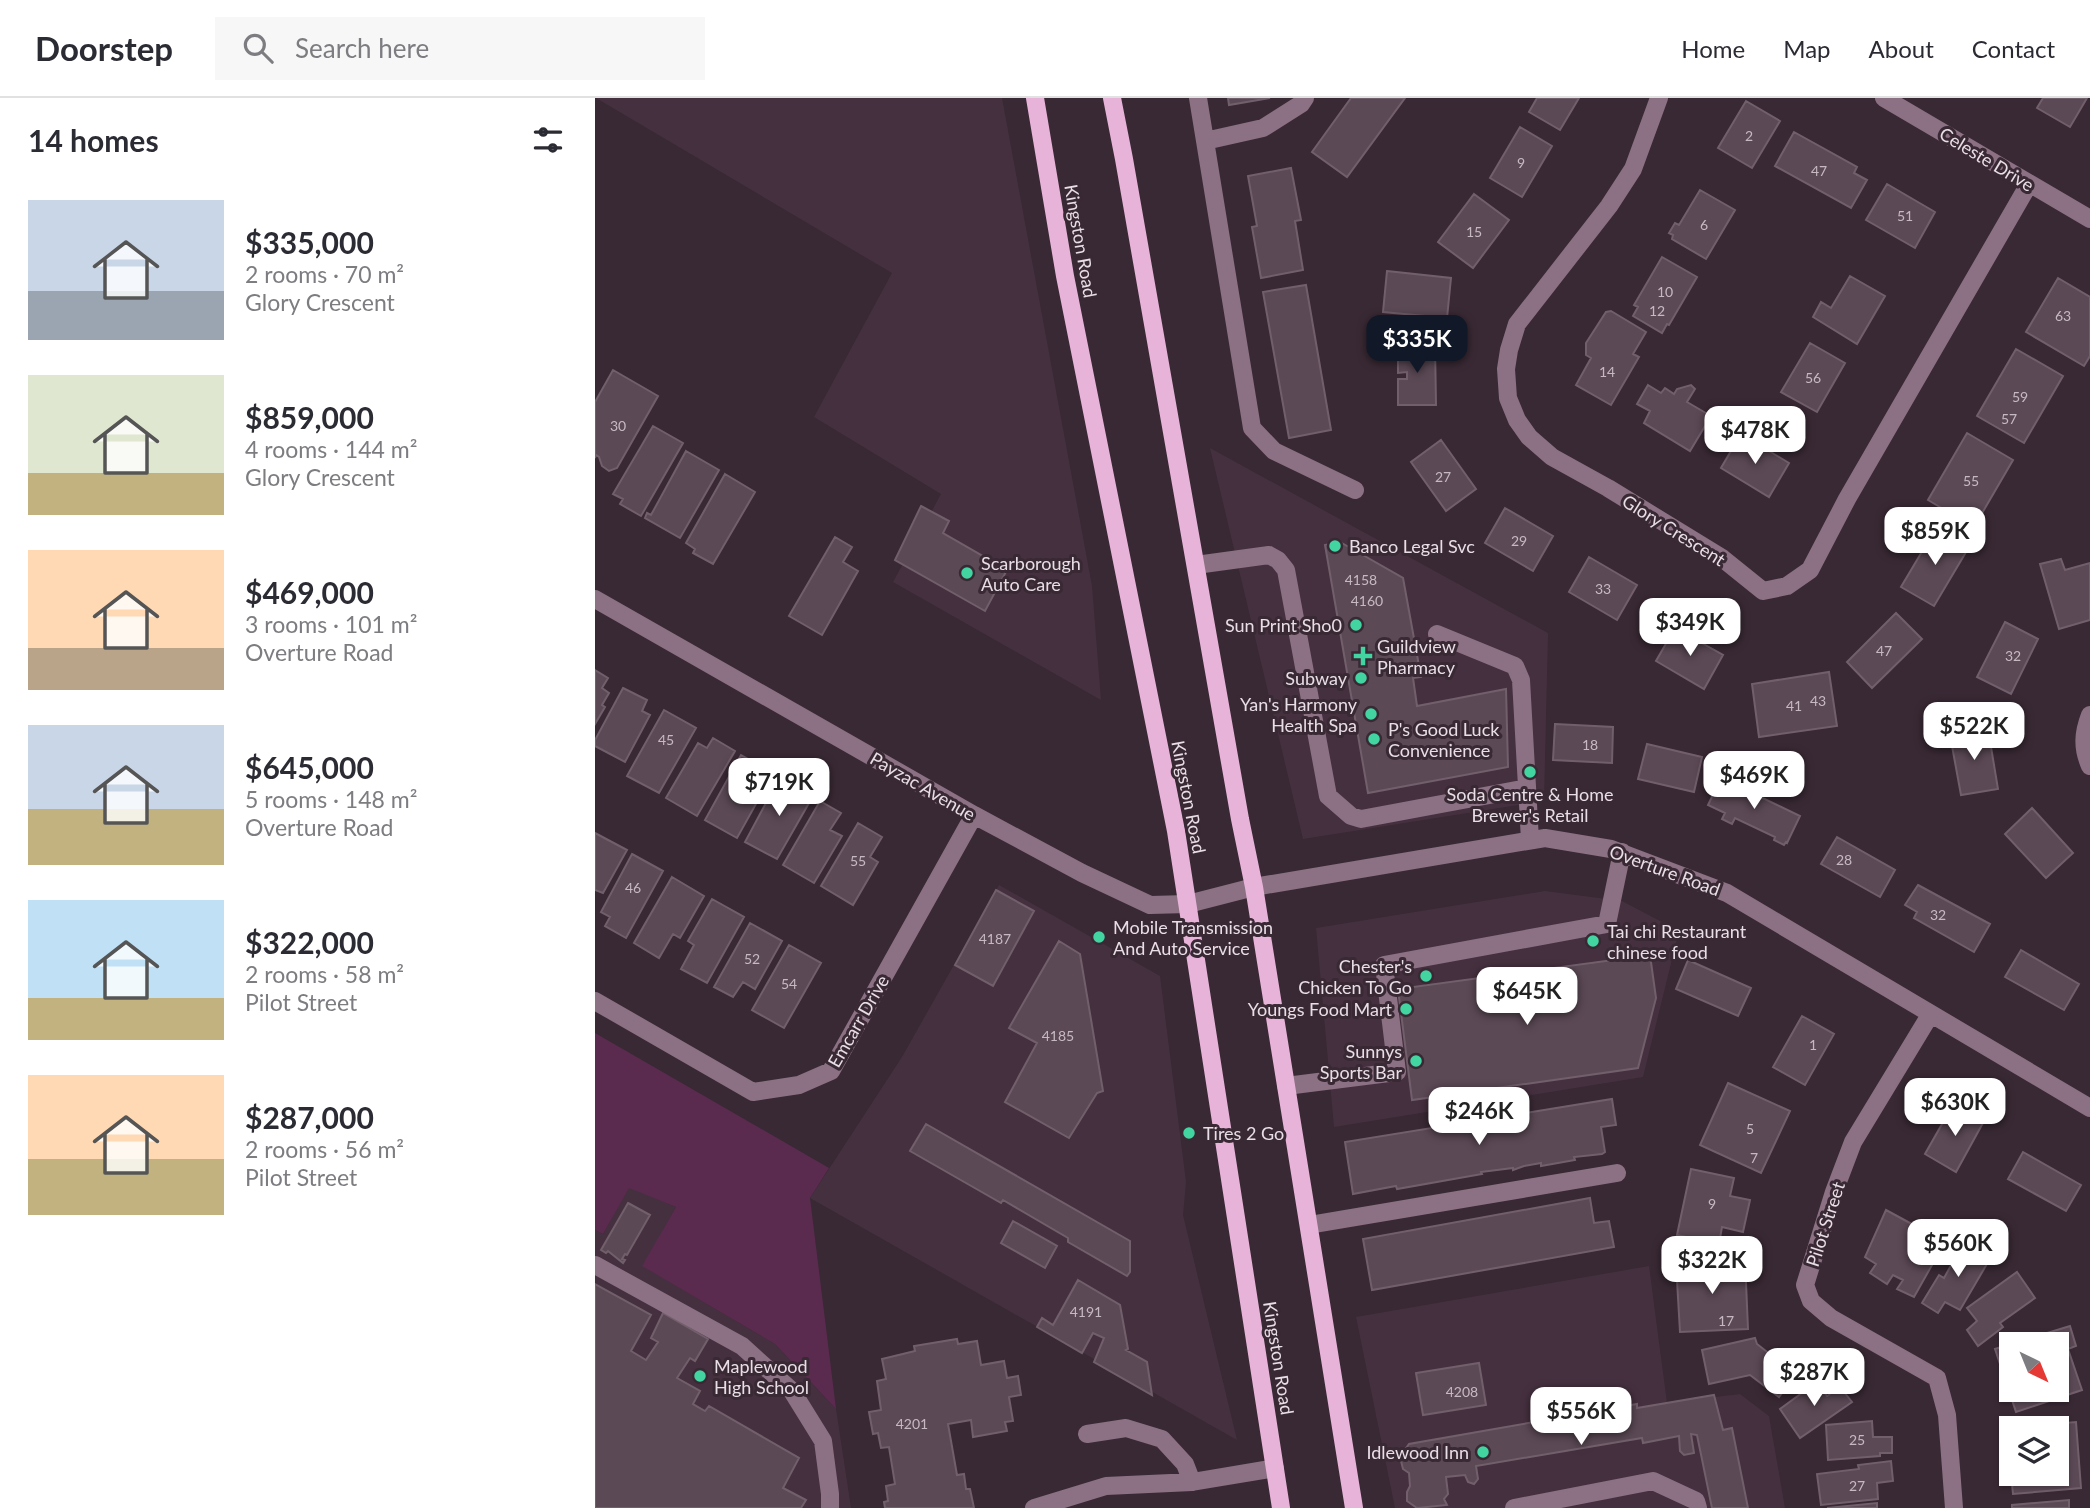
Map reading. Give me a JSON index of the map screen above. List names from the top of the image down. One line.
{"streets":{"main road":["Kingston Road"],"street":["Celeste Drive","Glory Crescent","Payzac Avenue","Overture Road","Emcarr Drive","Pilot Street"]},"crossings":[["Celeste Drive","Glory Crescent"],["Kingston Road","Payzac Avenue"],["Kingston Road","Overture Road"],["Payzac Avenue","Overture Road"],["Payzac Avenue","Emcarr Drive"],["Overture Road","Pilot Street"]],"places":{"other":["Banco Legal Svc","Scarborough Auto Care","Sun Print Sho0","Subway","Yan's Harmony Health Spa","P's Good Luck Convenience","Soda Centre & Home Brewer's Retail","Mobile Transmission And Auto Service","Tai chi Restaurant chinese food","Chester's Chicken To Go","Youngs Food Mart","Sunnys Sports Bar","Tires 2 Go","Maplewood High School","Idlewood Inn"],"health":["Guildview Pharmacy"]},"house_numbers":["2","9","47","51","6","15","10","12","63","14","56","59","57","30","27","55","29","4158","33","4160","47","32","43","41","45","18","28","55","46","32","4187","52","54","4185","1","5","7","9","4191","17","4208","4201","25","27"],"north":"bottom right","page":{"header":"Doorstep","search":"Search here","nav":["Home","Map","About","Contact"],"heading":"14 homes","list":[{"name":"$335,000","note":"2 rooms · 70 m² · Glory Crescent"},{"name":"$859,000","note":"4 rooms · 144 m² · Glory Crescent"},{"name":"$469,000","note":"3 rooms · 101 m² · Overture Road"},{"name":"$645,000","note":"5 rooms · 148 m² · Overture Road"},{"name":"$322,000","note":"2 rooms · 58 m² · Pilot Street"},{"name":"$287,000","note":"2 rooms · 56 m² · Pilot Street"}],"price":["$335K","$478K","$859K","$349K","$522K","$469K","$719K","$645K","$630K","$246K","$560K","$322K","$287K","$556K"]}}
